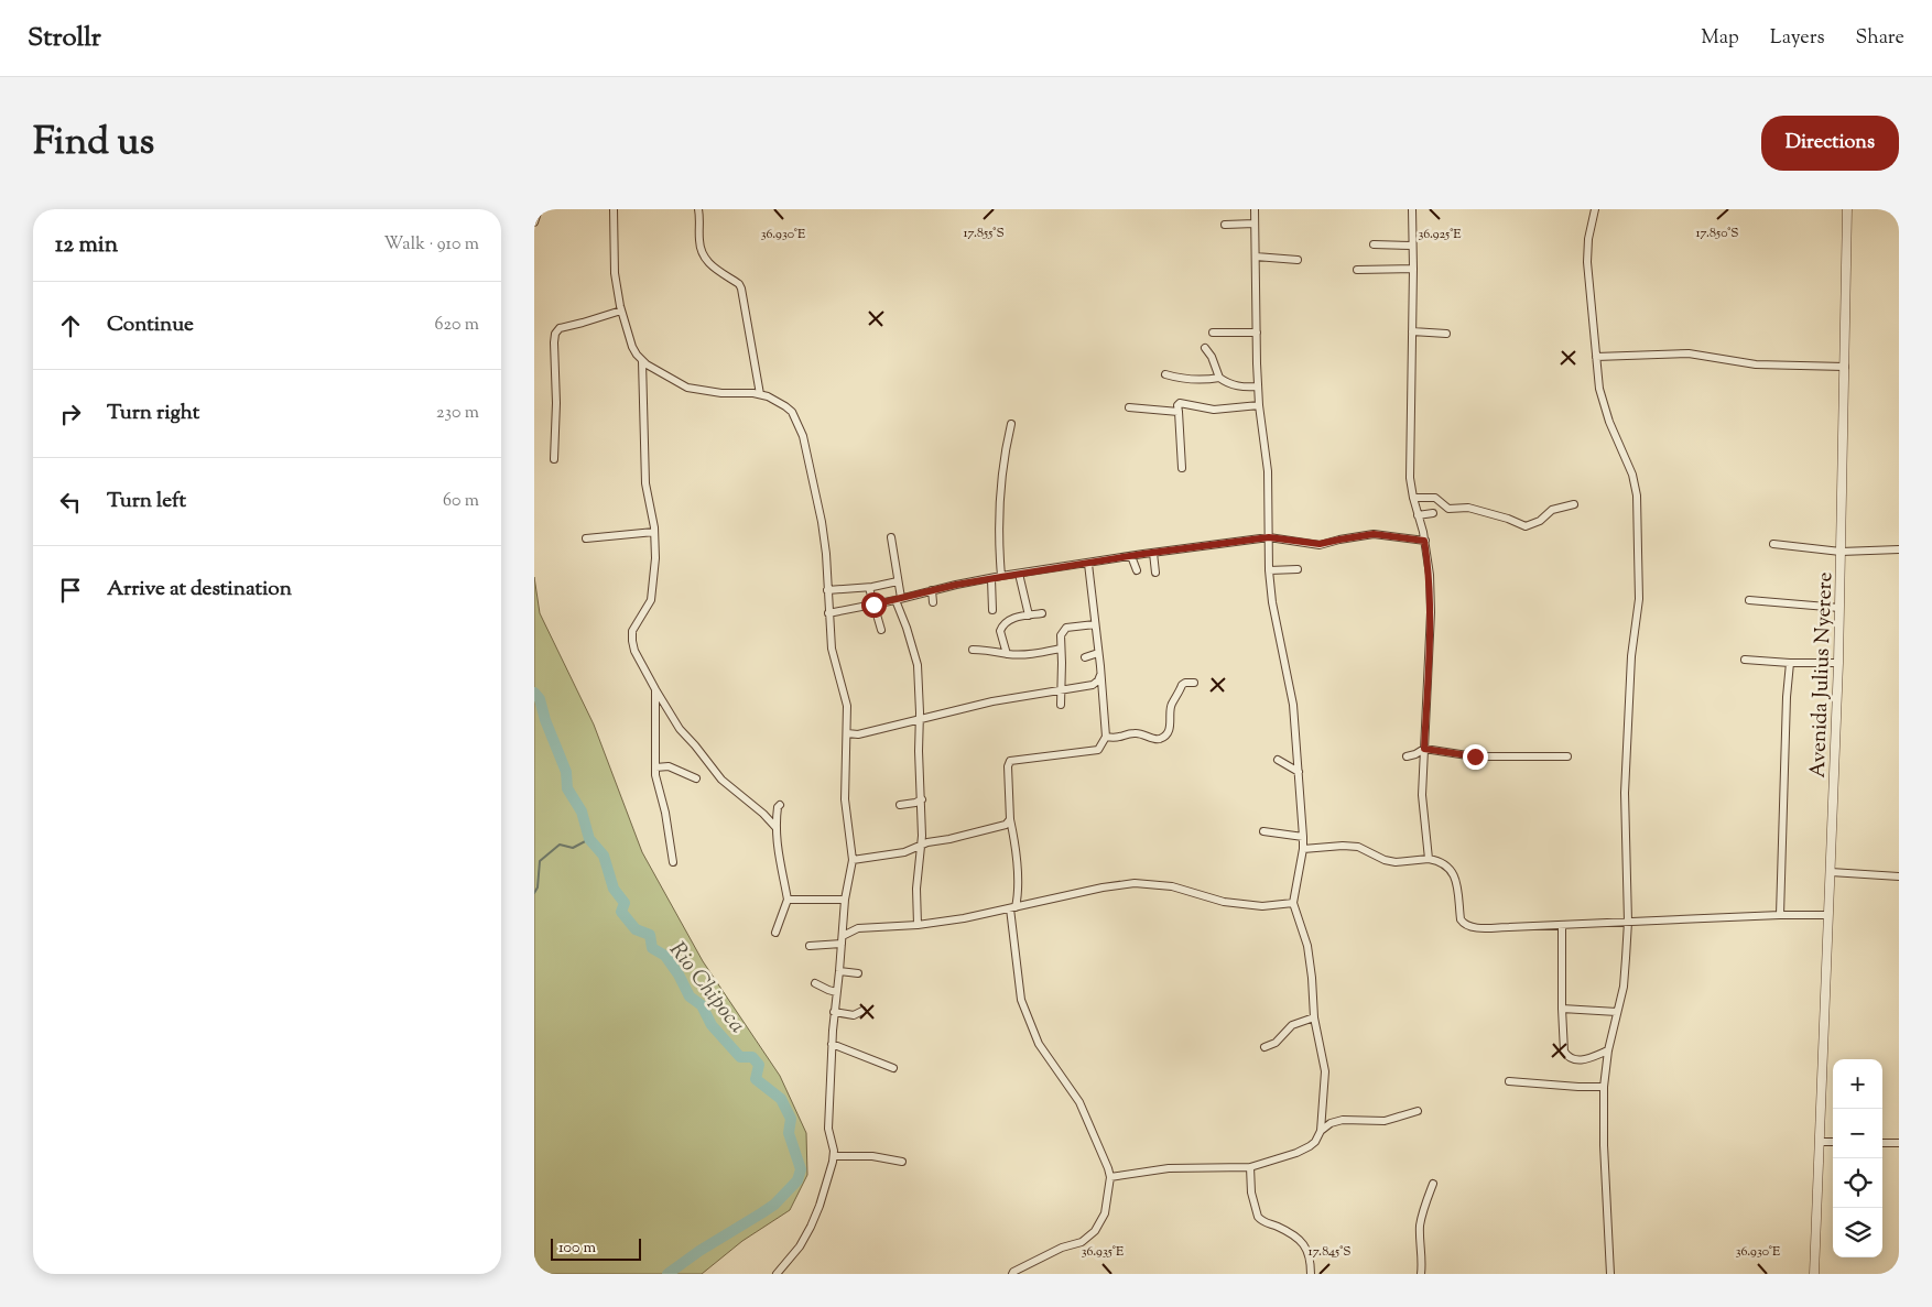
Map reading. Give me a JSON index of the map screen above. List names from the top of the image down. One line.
{"streets":{"street":["Avenida Julius Nyerere"]},"water":["Rio Chipoca"],"scale_bar":"100 m","page":{"header":"Strollr","nav":["Map","Layers","Share"],"title":"Find us","buttons":"Directions","heading":["12 min","Walk · 910 m"],"list":[["Continue","620 m"],["Turn right","230 m"],["Turn left","60 m"],"Arrive at destination"],"map_buttons":["+","−"],"scale":"100 m"},"coordinates":["17.855°S","17.850°S","36.930°E","36.925°E","36.935°E","17.845°S"]}
